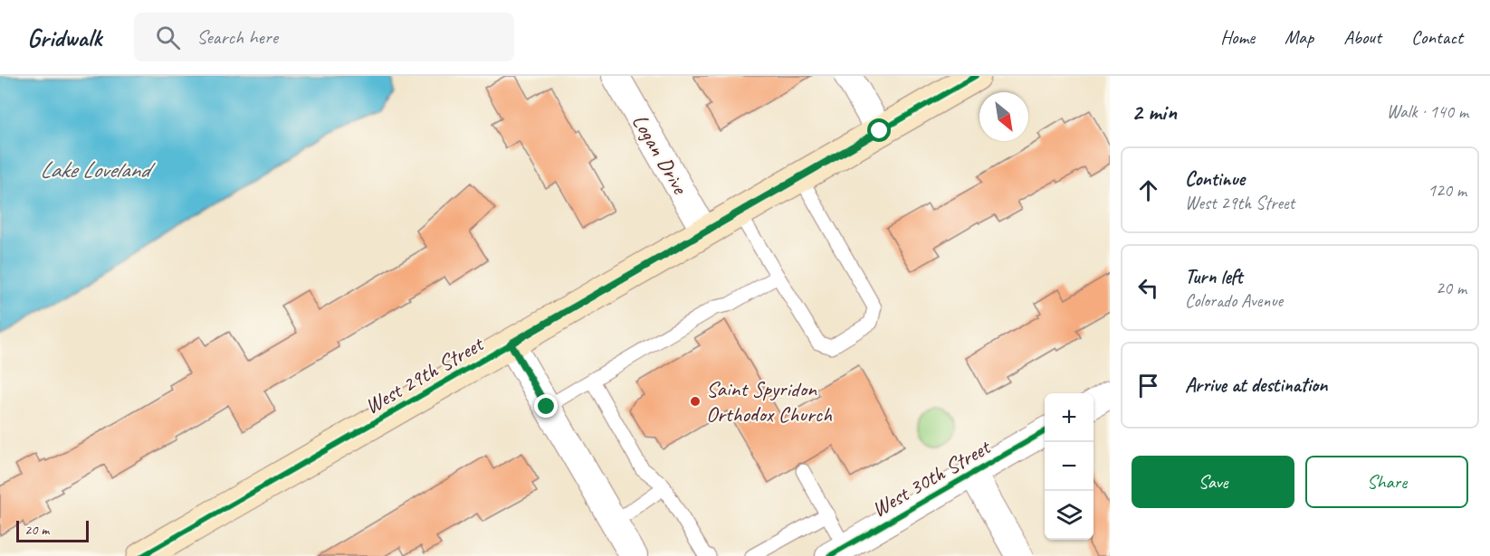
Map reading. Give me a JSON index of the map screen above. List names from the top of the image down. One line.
{"streets":{"main road":["West 29th Street"],"street":["Logan Drive","West 30th Street"]},"crossings":[["Logan Drive","West 29th Street"]],"water":["Lake Loveland"],"places":["Saint Spyridon Orthodox Church"],"scale_bar":"20 m","north":"bottom right","page":{"header":"Gridwalk","search":"Search here","nav":["Home","Map","About","Contact"],"heading":["2 min","Walk · 140 m"],"list":[["Continue","West 29th Street","120 m"],["Turn left","Colorado Avenue","20 m"],"Arrive at destination"],"map_buttons":["+","−"],"buttons":["Save","Share"],"scale":"20 m"}}
